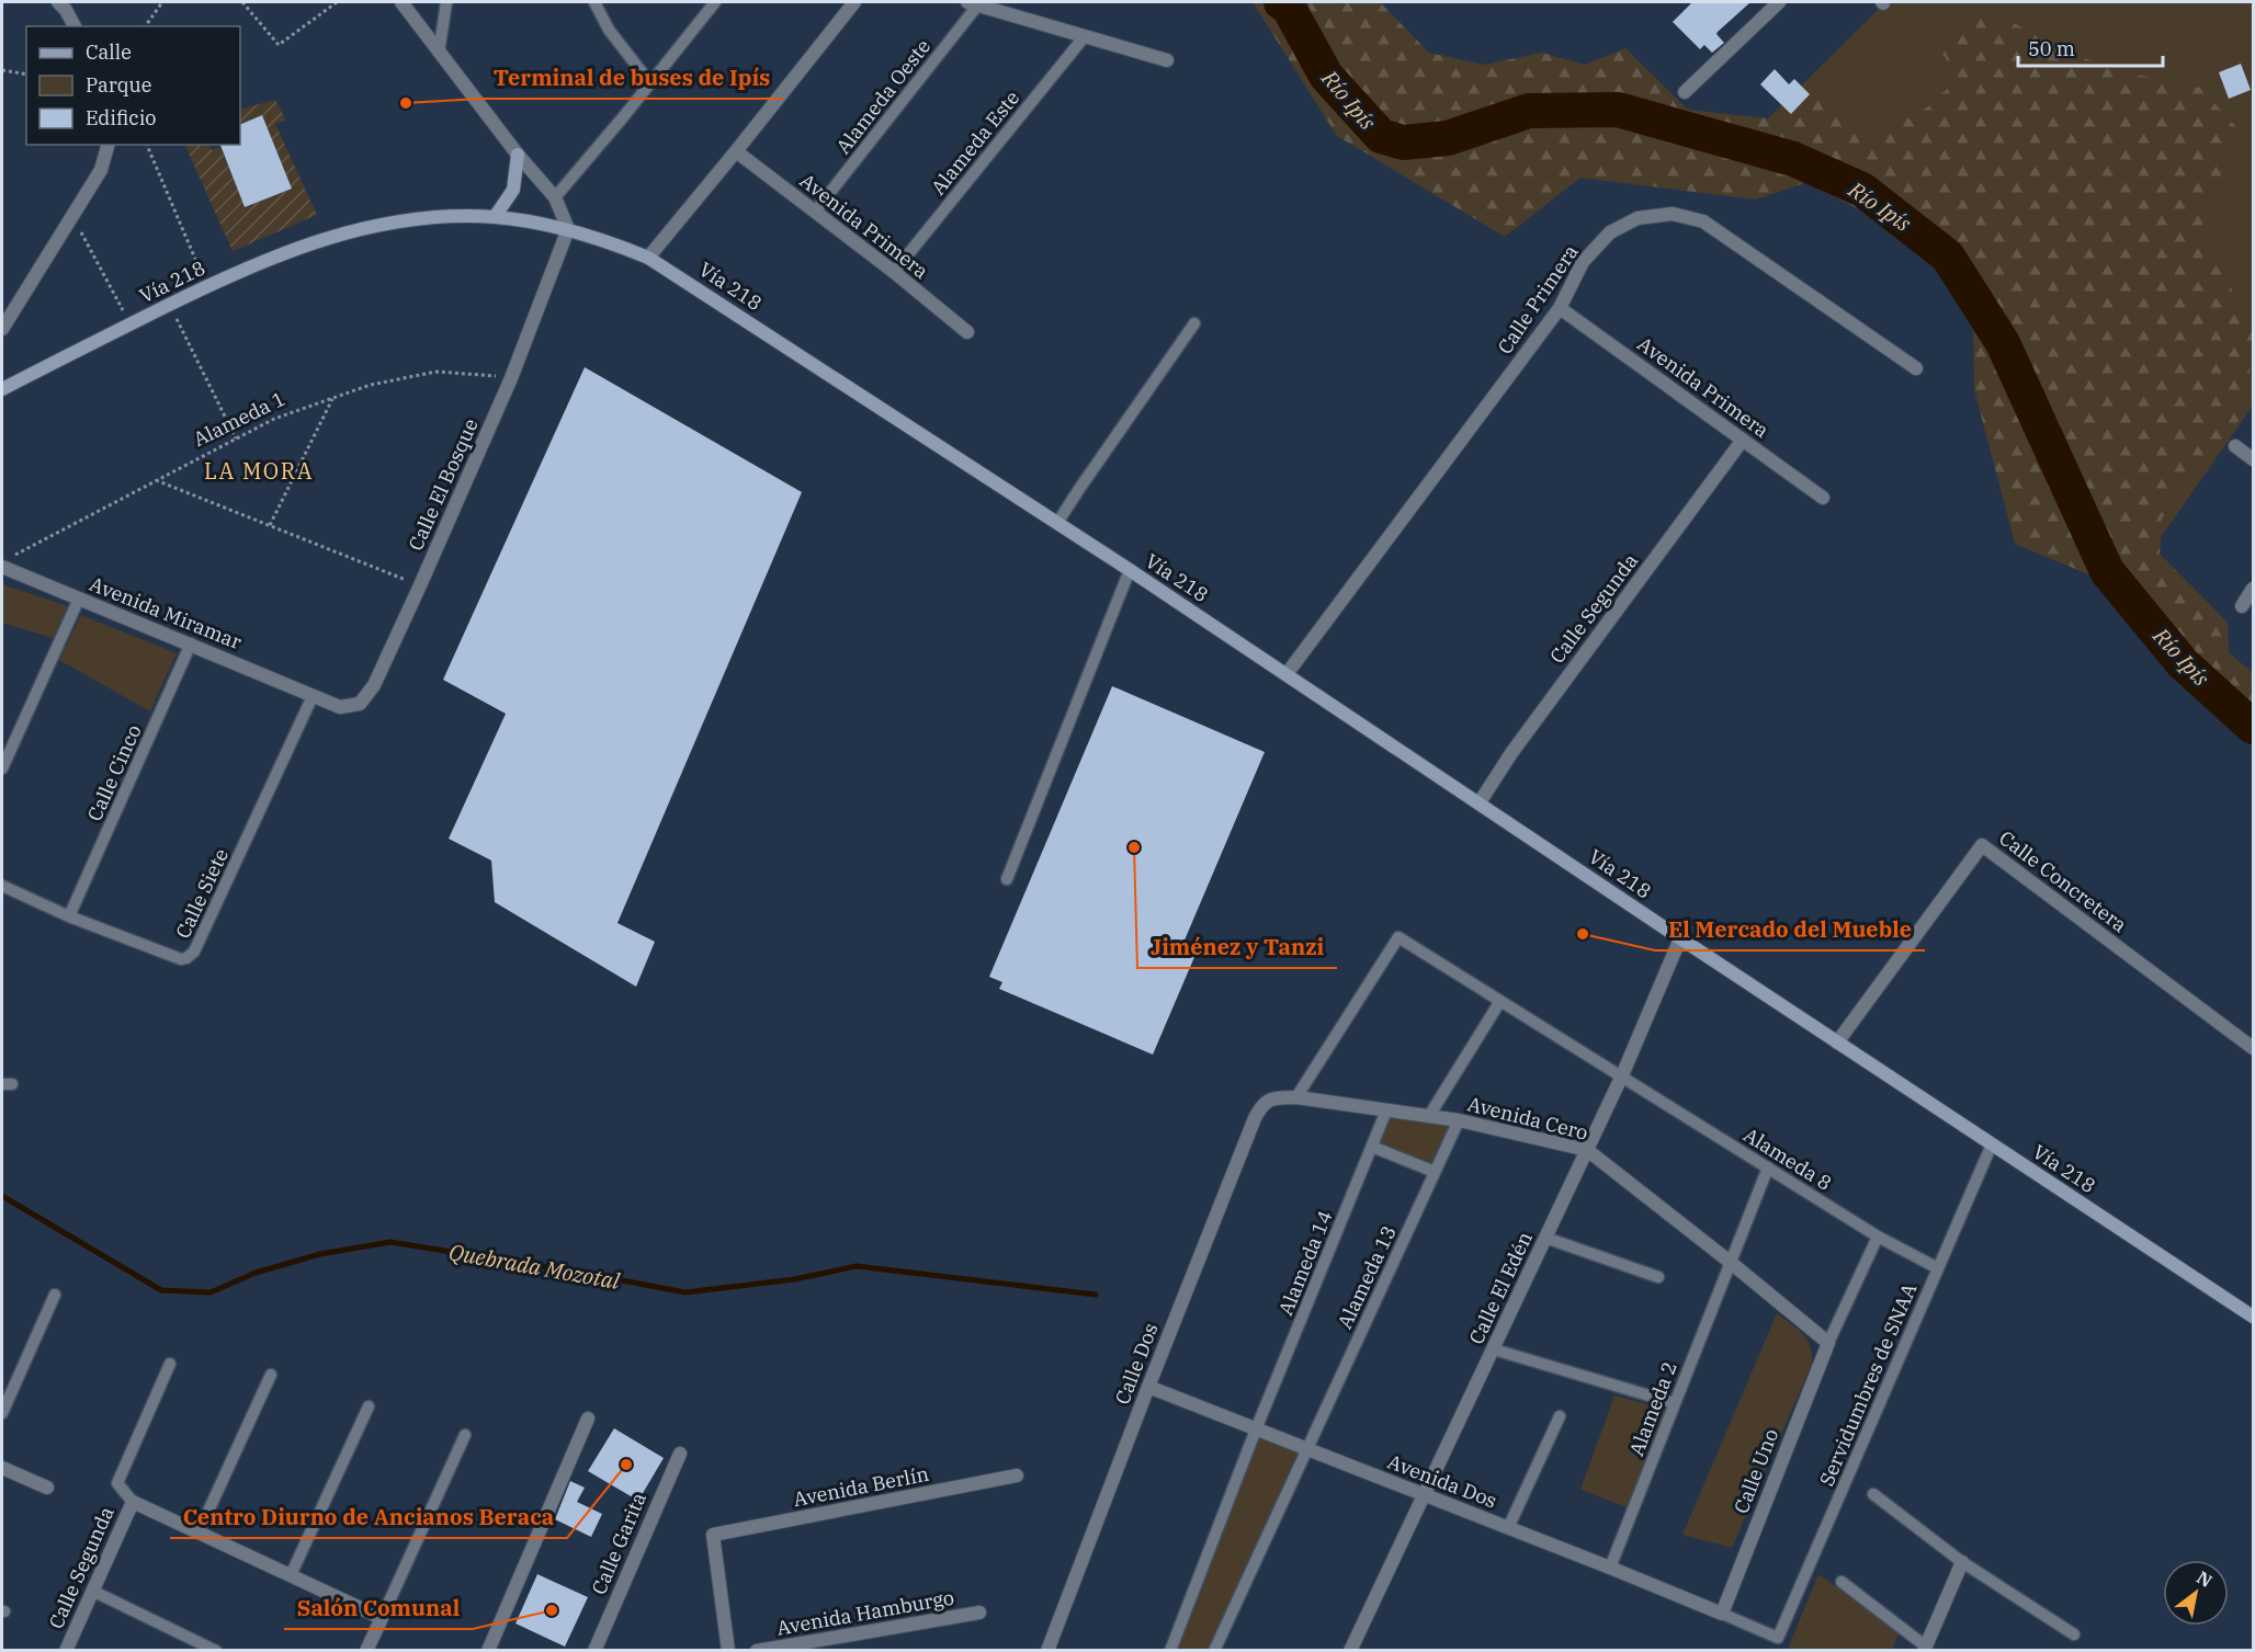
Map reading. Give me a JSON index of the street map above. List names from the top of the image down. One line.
{"streets":{"main road":["Vía 218"],"street":["Avenida Primera","Calle Primera","Calle El Bosque","Calle Segunda","Avenida Miramar","Calle Concretera","Avenida Cero","Calle El Edén","Calle Dos","Calle Uno","Avenida Dos","Avenida Berlín","Calle Garita","Avenida Hamburgo"],"lane":["Alameda Oeste","Alameda Este","Calle Cinco","Calle Siete","Alameda 8","Alameda 14","Alameda 13","Servidumbres de SNAA","Alameda 2"],"path":["Alameda 1"]},"crossings":[["Alameda Oeste","Avenida Primera"],["Alameda Este","Avenida Primera"],["Avenida Primera","Calle Primera"],["Avenida Primera","Calle Segunda"],["Vía 218","Calle Primera"],["Vía 218","Calle El Bosque"],["Vía 218","Calle Segunda"],["Vía 218","Calle Concretera"],["Vía 218","Calle El Edén"],["Vía 218","Servidumbres de SNAA"],["Alameda 1","Calle El Bosque"],["Alameda 1","Avenida Miramar"],["Calle El Bosque","Avenida Miramar"],["Calle El Bosque","Calle Siete"],["Avenida Miramar","Calle Cinco"],["Avenida Miramar","Calle Siete"],["Calle Cinco","Calle Siete"],["Avenida Cero","Alameda 8"],["Avenida Cero","Alameda 14"],["Avenida Cero","Alameda 13"],["Avenida Cero","Calle El Edén"],["Avenida Cero","Calle Dos"],["Avenida Cero","Alameda 2"],["Avenida Cero","Calle Uno"],["Alameda 8","Calle El Edén"],["Alameda 8","Servidumbres de SNAA"],["Alameda 8","Alameda 2"],["Alameda 14","Avenida Dos"],["Alameda 13","Avenida Dos"],["Calle El Edén","Avenida Dos"],["Calle Dos","Avenida Dos"],["Servidumbres de SNAA","Calle Uno"],["Servidumbres de SNAA","Avenida Dos"],["Alameda 2","Avenida Dos"],["Calle Uno","Avenida Dos"]],"districts":["LA MORA"],"water":["Río Ipís","Quebrada Mozotal"],"places":["Terminal de buses de Ipís","Jiménez y Tanzi","El Mercado del Mueble","Centro Diurno de Ancianos Beraca","Salón Comunal"],"legend":["Calle","Parque","Edificio"],"scale_bar":"50 m","north":"top right"}
